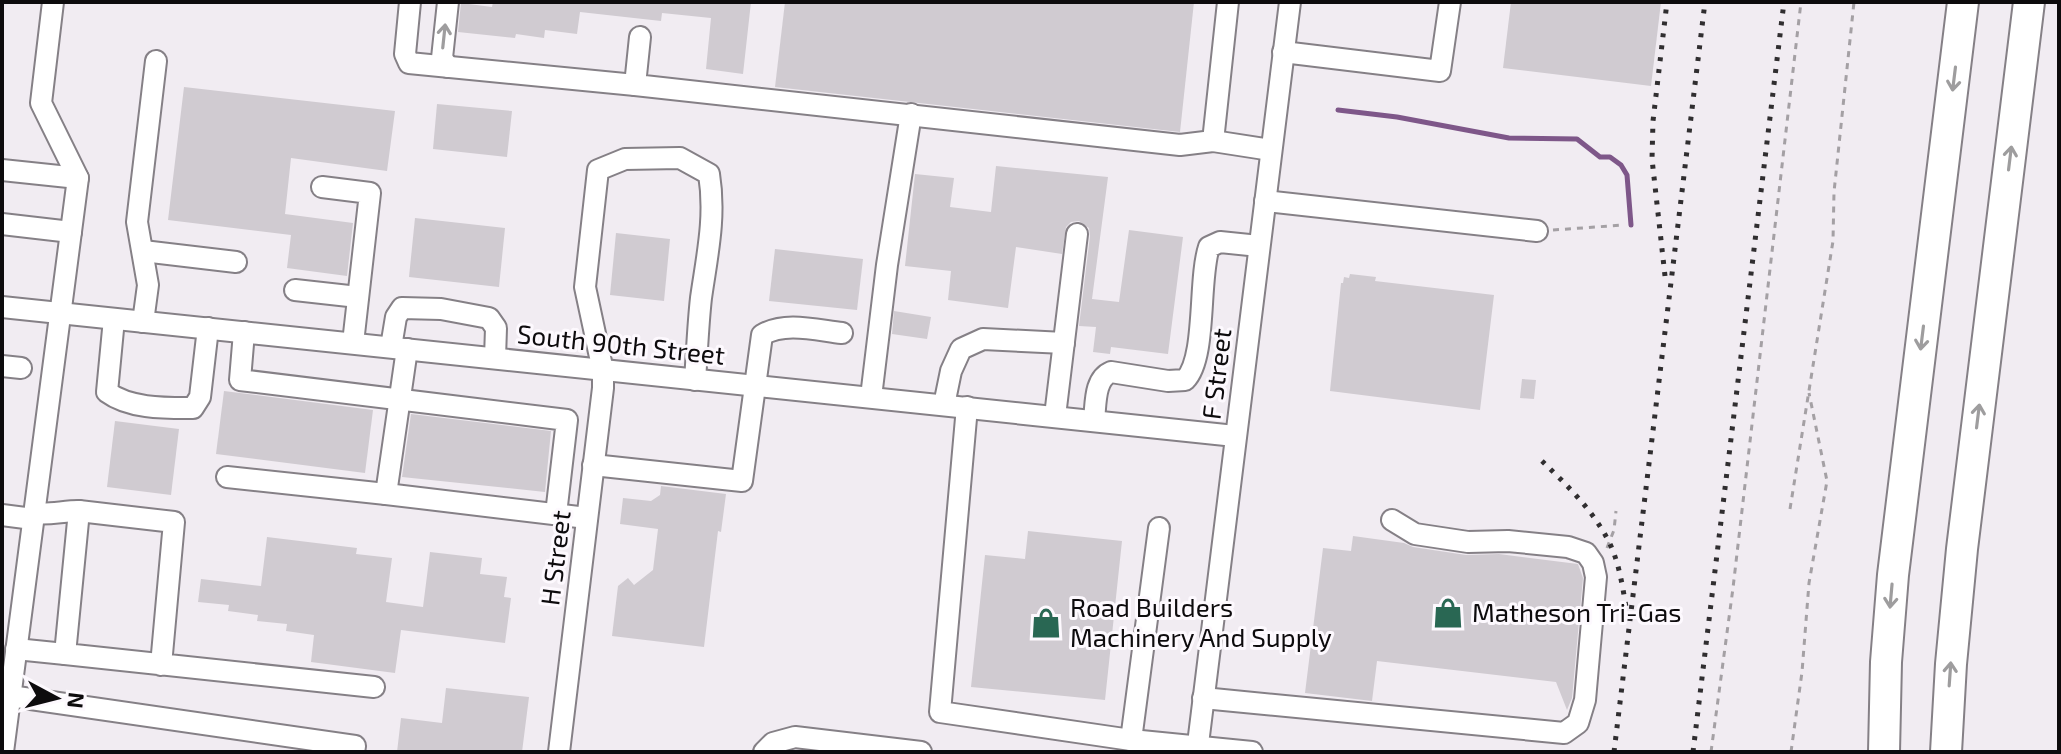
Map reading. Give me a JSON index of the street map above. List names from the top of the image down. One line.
{"streets":{"street":["South 90th Street","F Street","H Street"]},"crossings":[["South 90th Street","F Street"],["South 90th Street","H Street"]],"places":{"shop":["Matheson Tri-Gas","Road Builders Machinery And Supply"]},"north":"right"}
